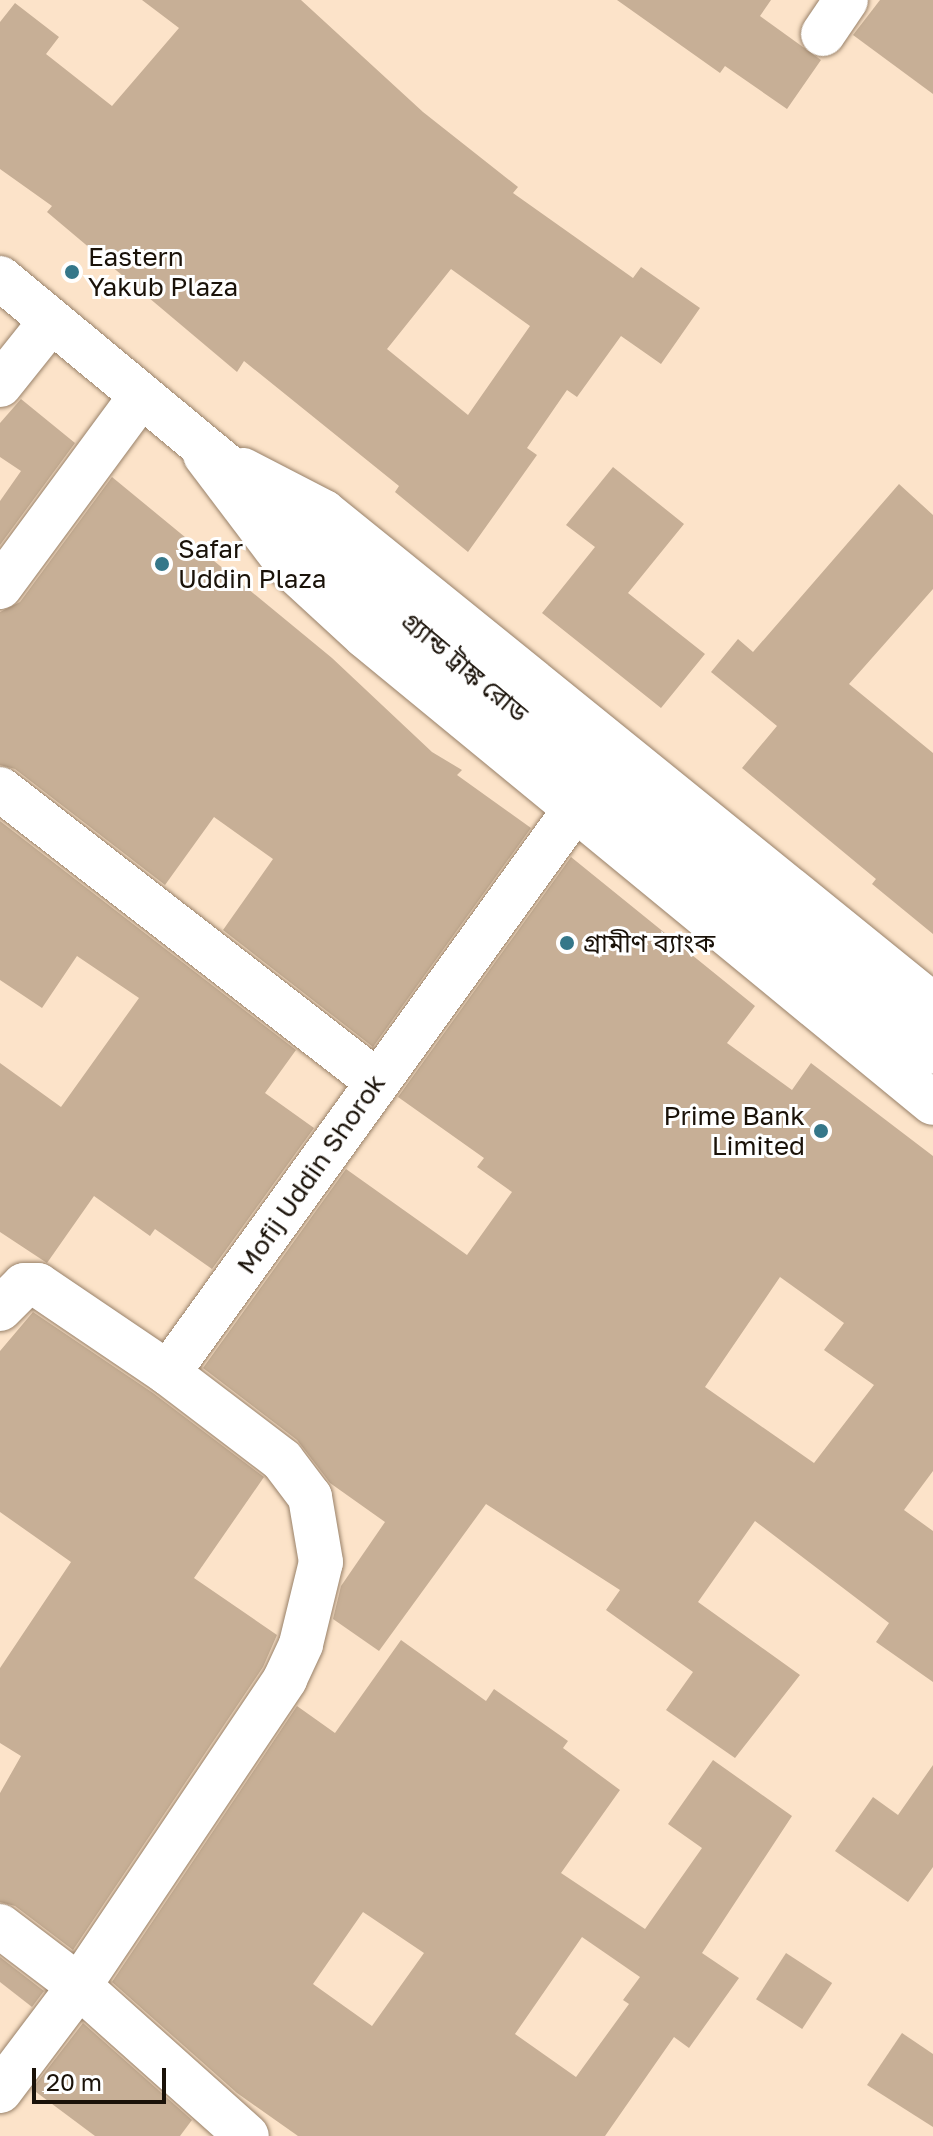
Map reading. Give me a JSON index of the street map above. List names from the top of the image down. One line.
{"streets":{"main road":["গ্র্যান্ড ট্রাঙ্ক রোড","Mofij Uddin Shorok"]},"places":["Eastern Yakub Plaza","Safar Uddin Plaza","গ্রামীণ ব্যাংক","Prime Bank Limited"],"scale_bar":"20 m"}
